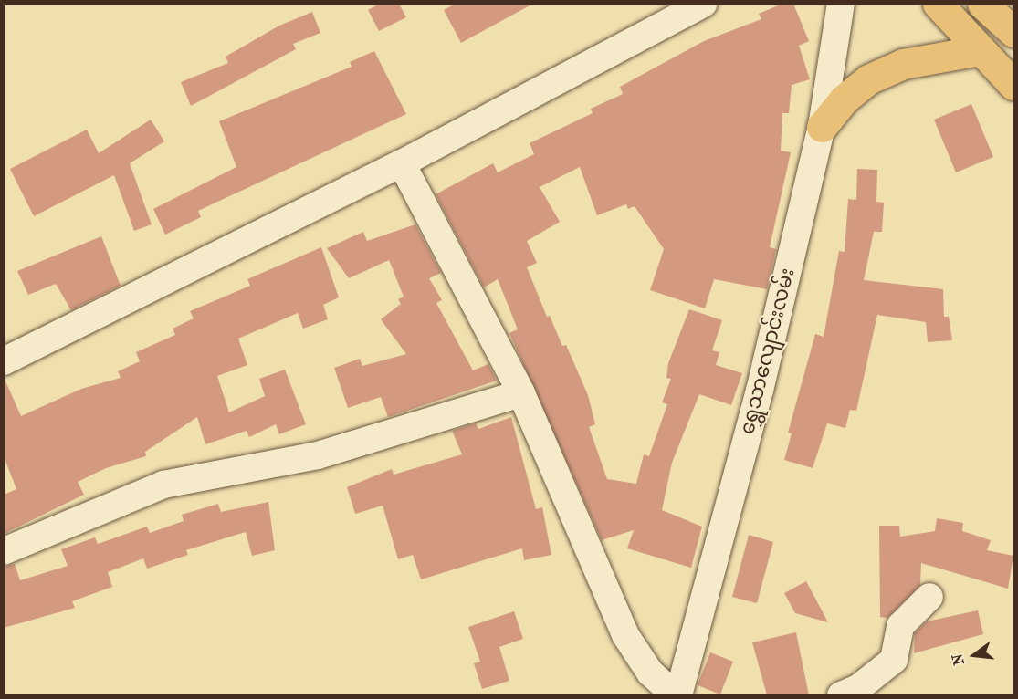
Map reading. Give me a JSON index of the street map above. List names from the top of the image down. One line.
{"streets":{"street":["ရွှေသာလျောင်းလမ်း"]},"north":"left"}
